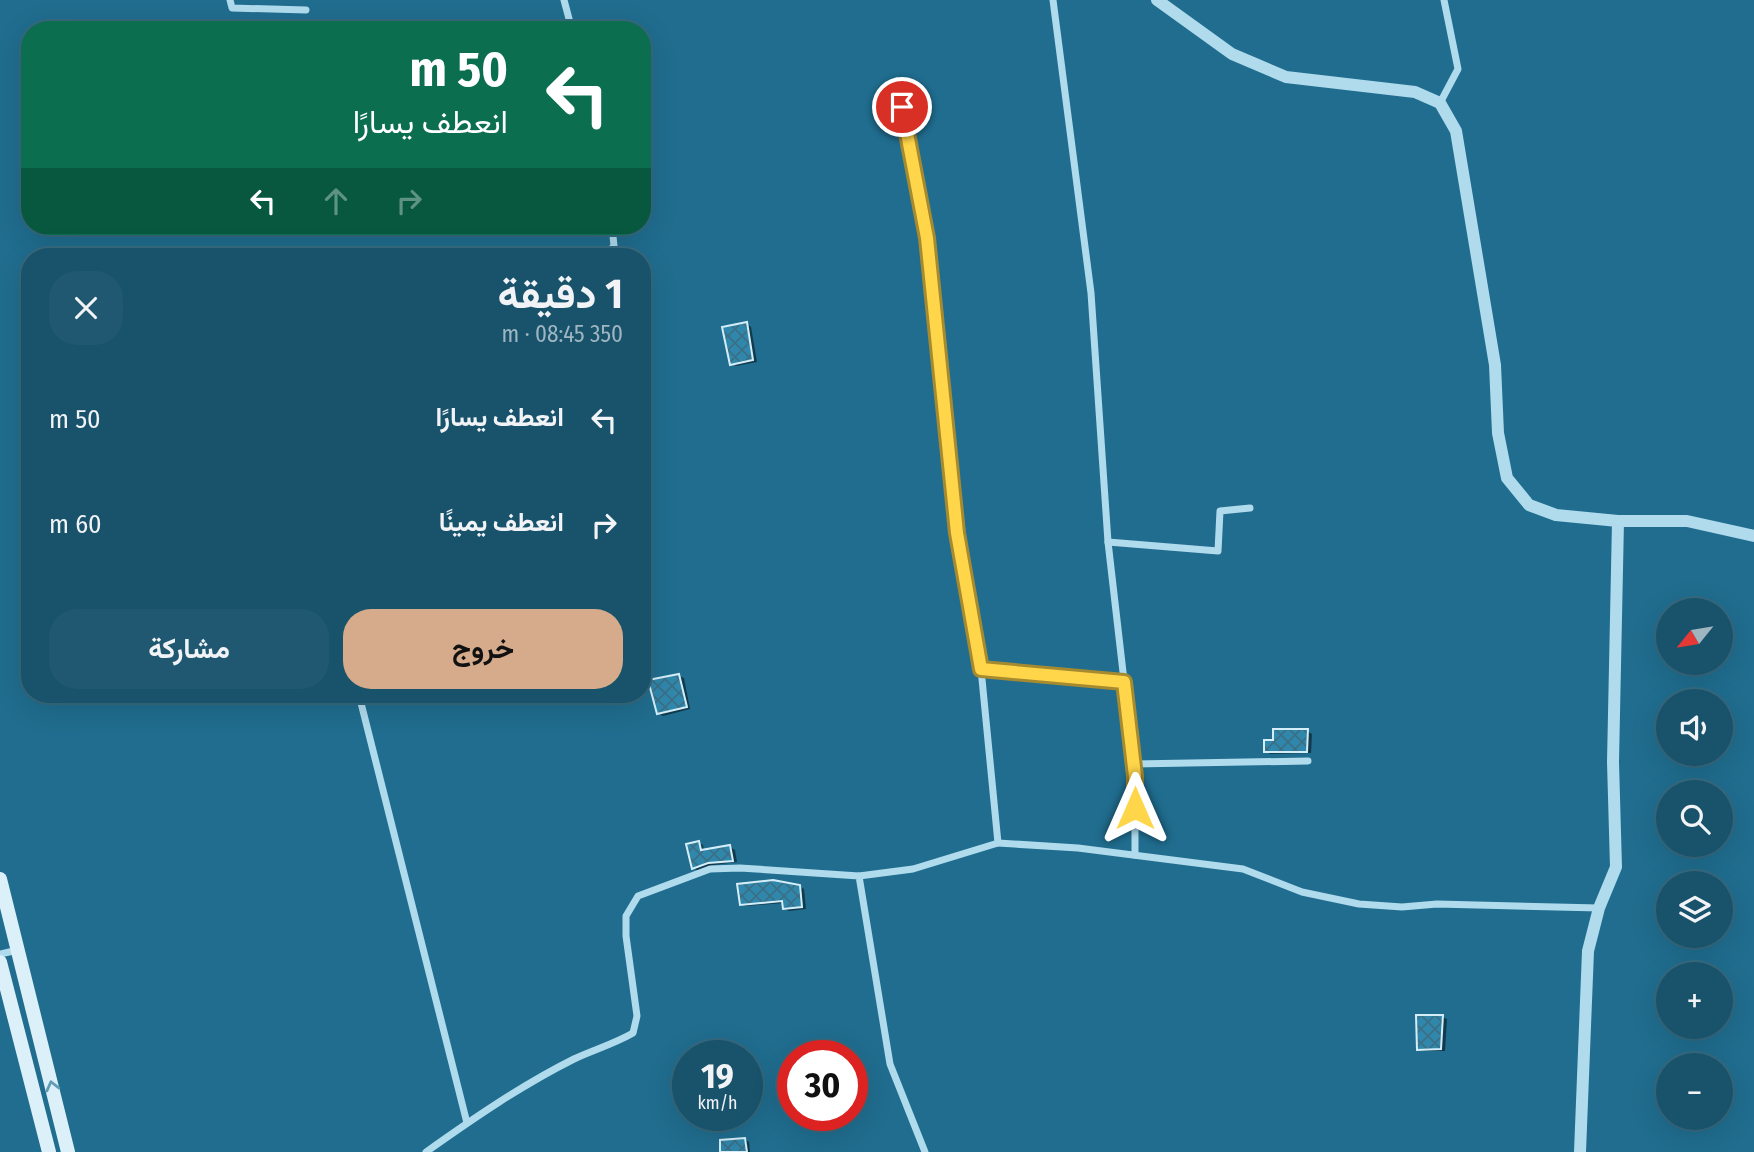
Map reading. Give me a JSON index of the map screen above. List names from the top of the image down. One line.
{"north":"bottom left","page":{"turn":["50 m","انعطف يسارًا"],"heading":["1 دقيقة","350 m · 08:45"],"list":[{"name":"انعطف يسارًا","value":"50 m"},{"name":"انعطف يمينًا","value":"60 m"}],"buttons":["خروج","مشاركة"],"map_buttons":["+","−"],"speed":"19 km/h","limit":"30"}}
